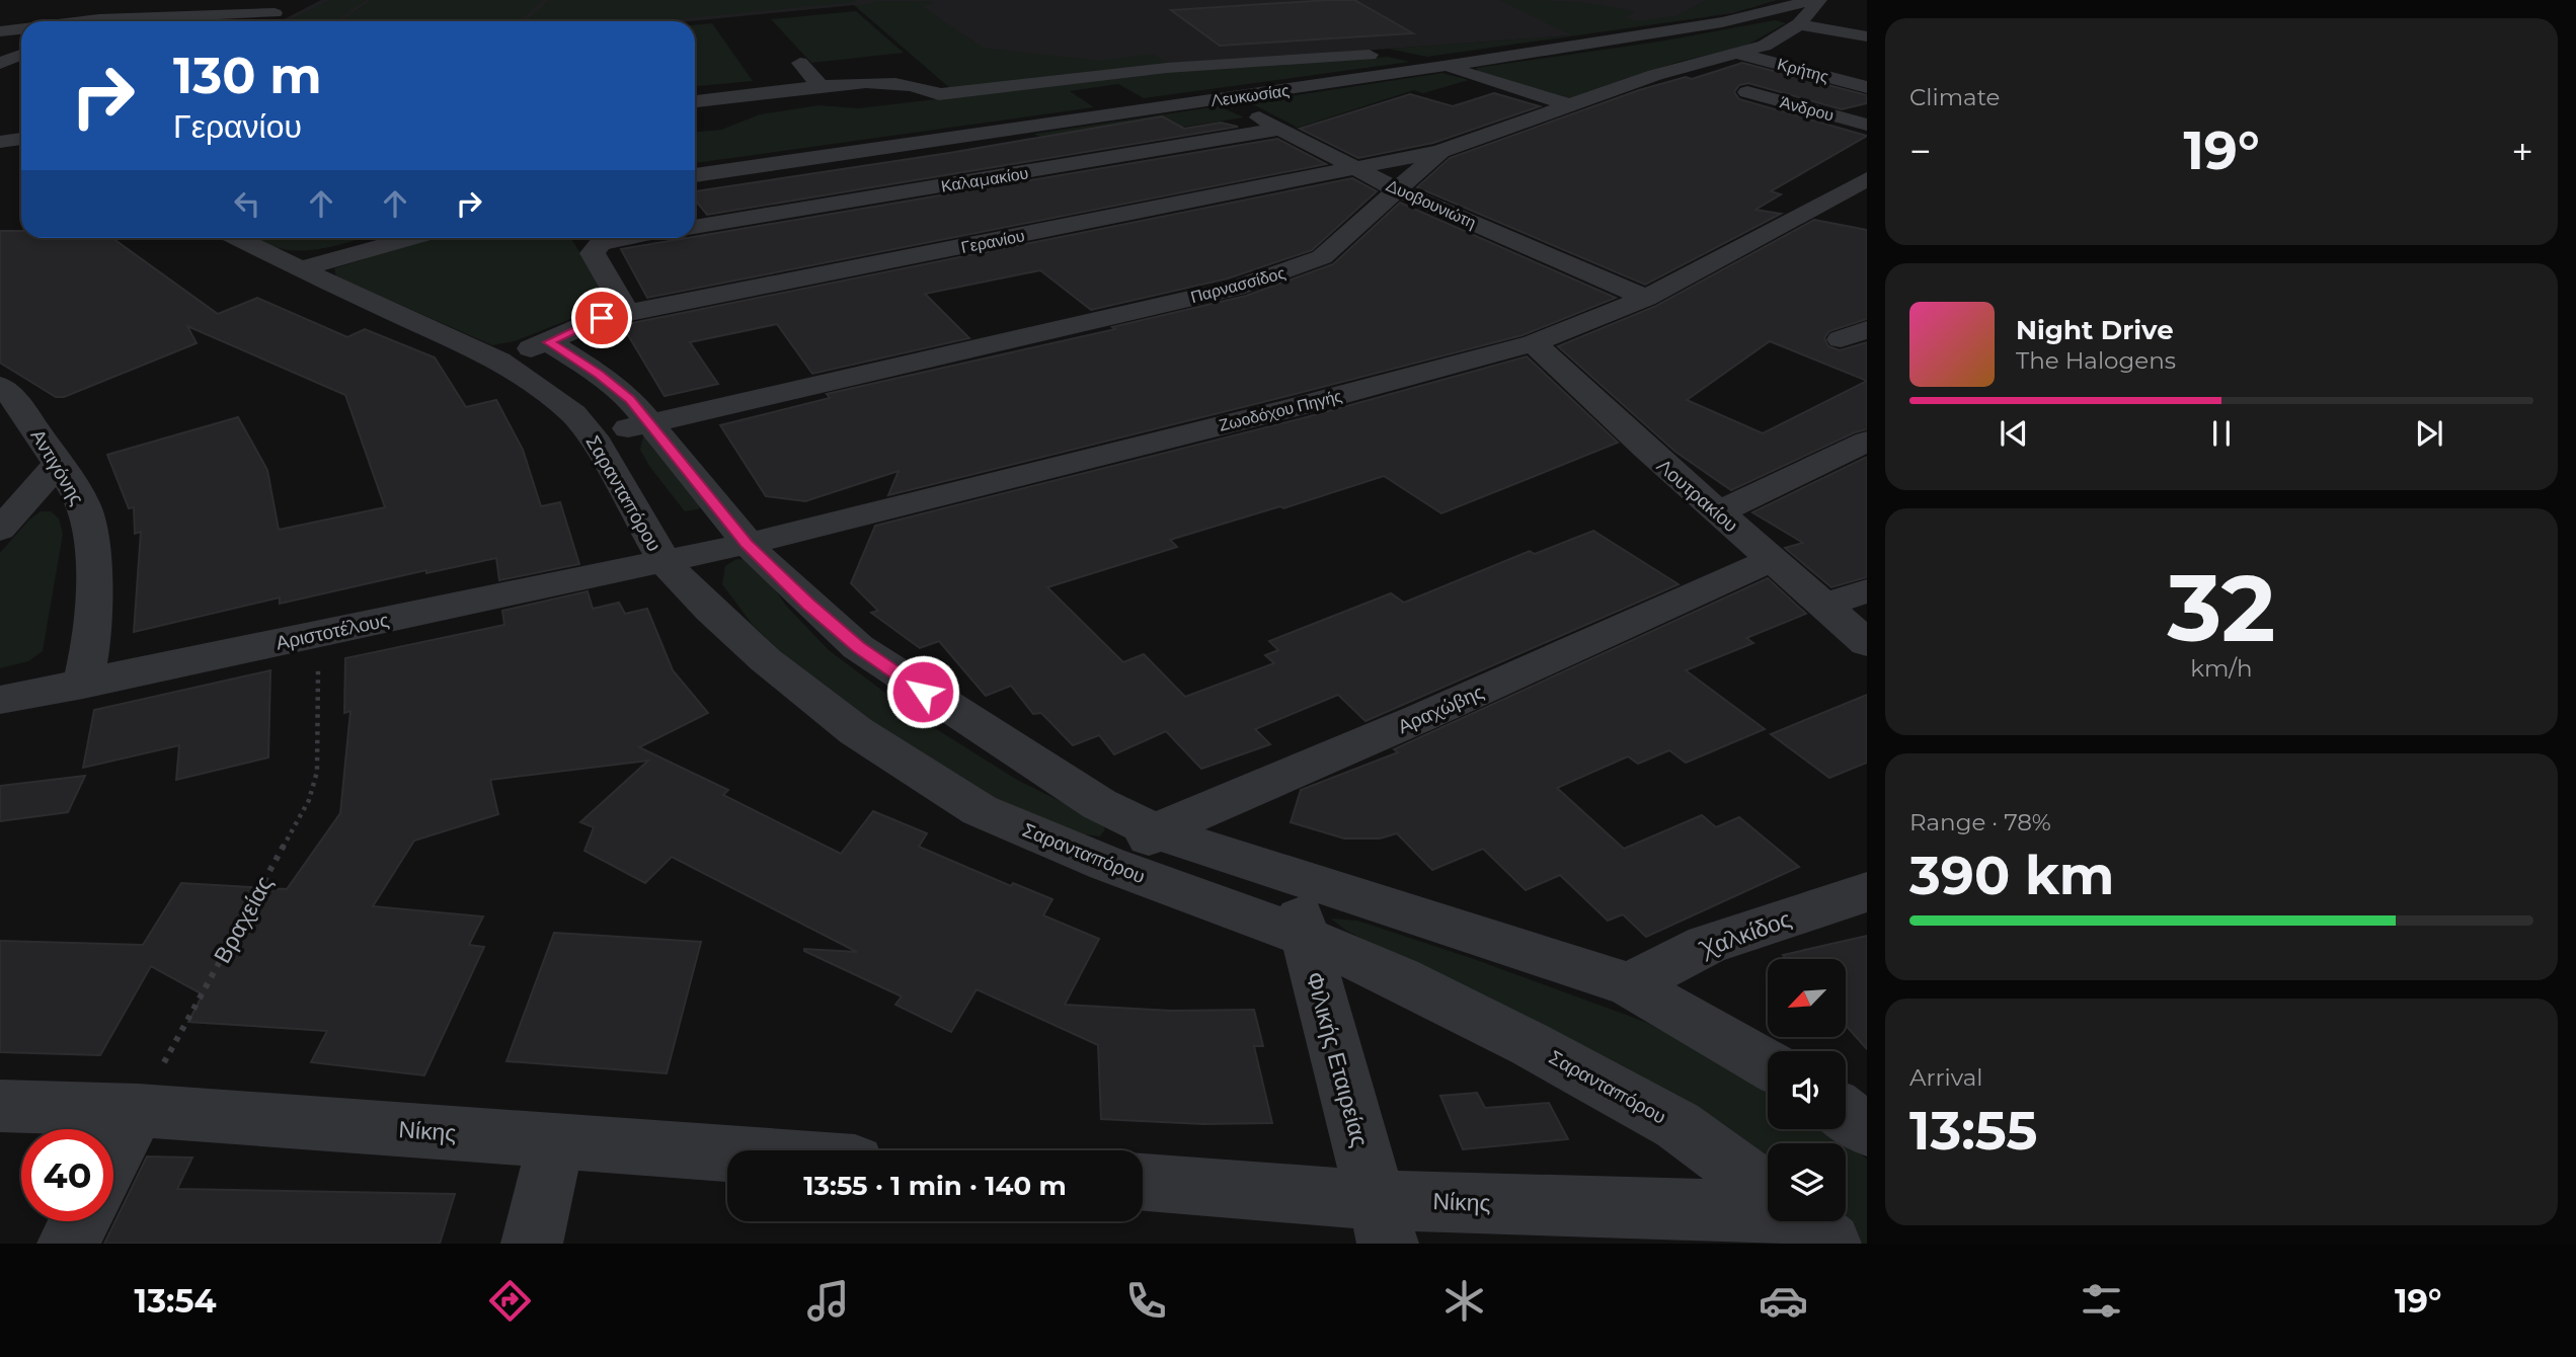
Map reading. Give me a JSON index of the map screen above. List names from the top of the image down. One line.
{"streets":{"street":["Κρήτης","Λευκωσίας","Άνδρου","Καλαμακίου","Δυοβουνιώτη","Γερανίου","Παρνασσίδος","Ζωοδόχου Πηγής","Αντιγόνης","Σαρανταπόρου","Λουτρακίου","Αριστοτέλους","Αραχώβης","Χαλκίδος","Φιλικής Εταιρείας","Νίκης"],"path":["Βραχείας"]},"crossings":[["Κρήτης","Παρνασσίδος"],["Λευκωσίας","Δυοβουνιώτη"],["Καλαμακίου","Δυοβουνιώτη"],["Δυοβουνιώτη","Γερανίου"],["Δυοβουνιώτη","Παρνασσίδος"],["Δυοβουνιώτη","Ζωοδόχου Πηγής"],["Γερανίου","Παρνασσίδος"],["Παρνασσίδος","Σαρανταπόρου"],["Ζωοδόχου Πηγής","Σαρανταπόρου"],["Ζωοδόχου Πηγής","Λουτρακίου"],["Ζωοδόχου Πηγής","Αριστοτέλους"],["Αντιγόνης","Αριστοτέλους"],["Σαρανταπόρου","Αριστοτέλους"],["Σαρανταπόρου","Αραχώβης"],["Σαρανταπόρου","Φιλικής Εταιρείας"],["Λουτρακίου","Αραχώβης"],["Αριστοτέλους","Βραχείας"],["Βραχείας","Νίκης"],["Φιλικής Εταιρείας","Νίκης"]],"north":"bottom left","page":{"tile":["Climate",["32","km/h"],["Range · 78%","390 km"],["Arrival","13:55"]],"turn":["130 m","Γερανίου"],"heat":["−","19°","+"],"song":["Night Drive","The Halogens"],"limit":"40","trip":"13:55 · 1 min · 140 m","tabs":["13:54","19°"]}}
